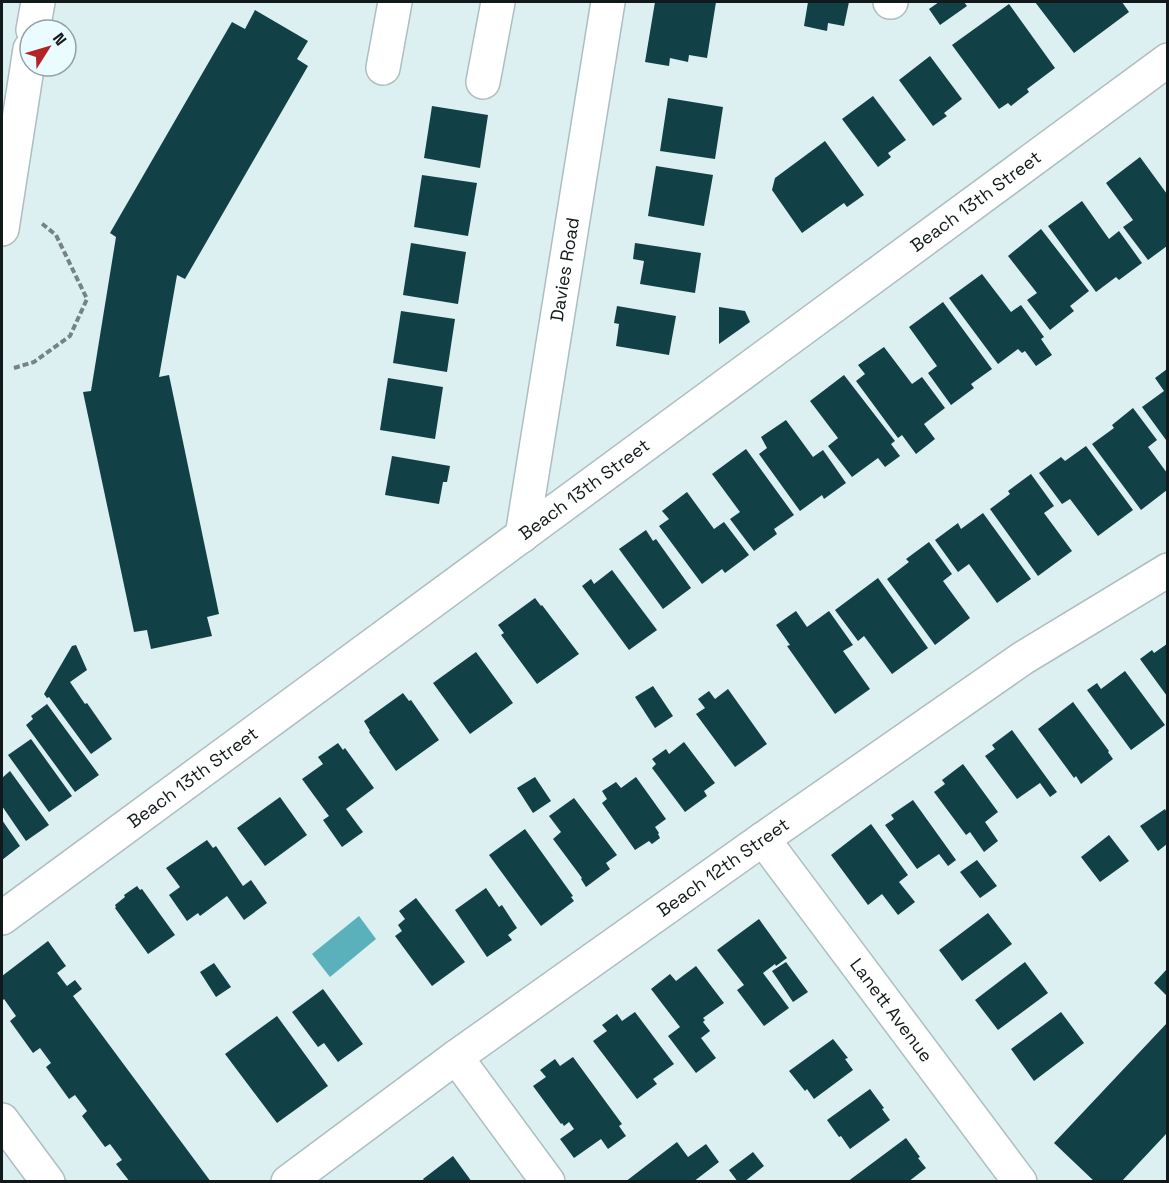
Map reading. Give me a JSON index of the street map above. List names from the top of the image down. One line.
{"streets":{"street":["Beach 13th Street","Davies Road","Beach 12th Street","Lanett Avenue"]},"crossings":[["Beach 13th Street","Davies Road"],["Beach 12th Street","Lanett Avenue"]],"north":"top right"}
